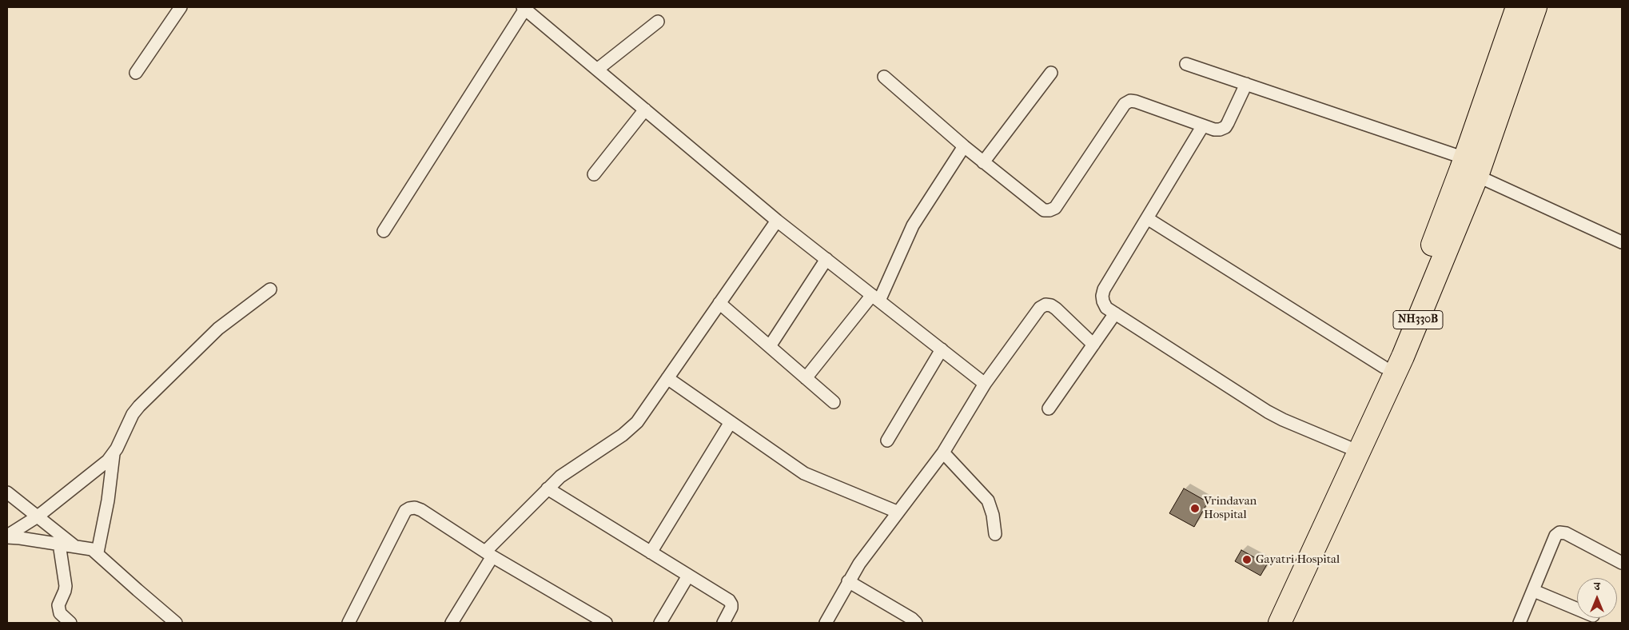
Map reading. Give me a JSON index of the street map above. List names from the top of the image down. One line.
{"streets":{"highway":["NH330B"]},"places":["Vrindavan Hospital","Gayatri Hospital"],"north":"top"}
